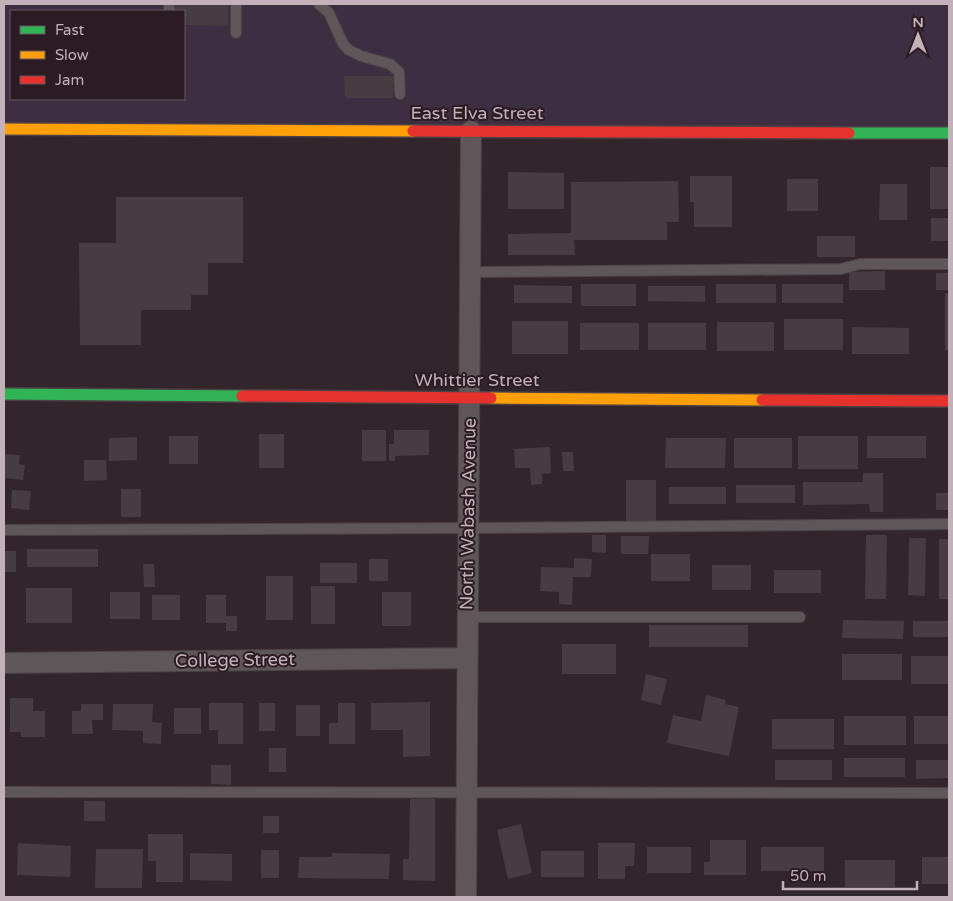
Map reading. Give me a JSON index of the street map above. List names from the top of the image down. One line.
{"streets":{"street":["East Elva Street","Whittier Street","North Wabash Avenue","College Street"]},"crossings":[["East Elva Street","North Wabash Avenue"],["Whittier Street","North Wabash Avenue"],["North Wabash Avenue","College Street"]],"legend":["Fast","Slow","Jam"],"scale_bar":"50 m","north":"top"}
